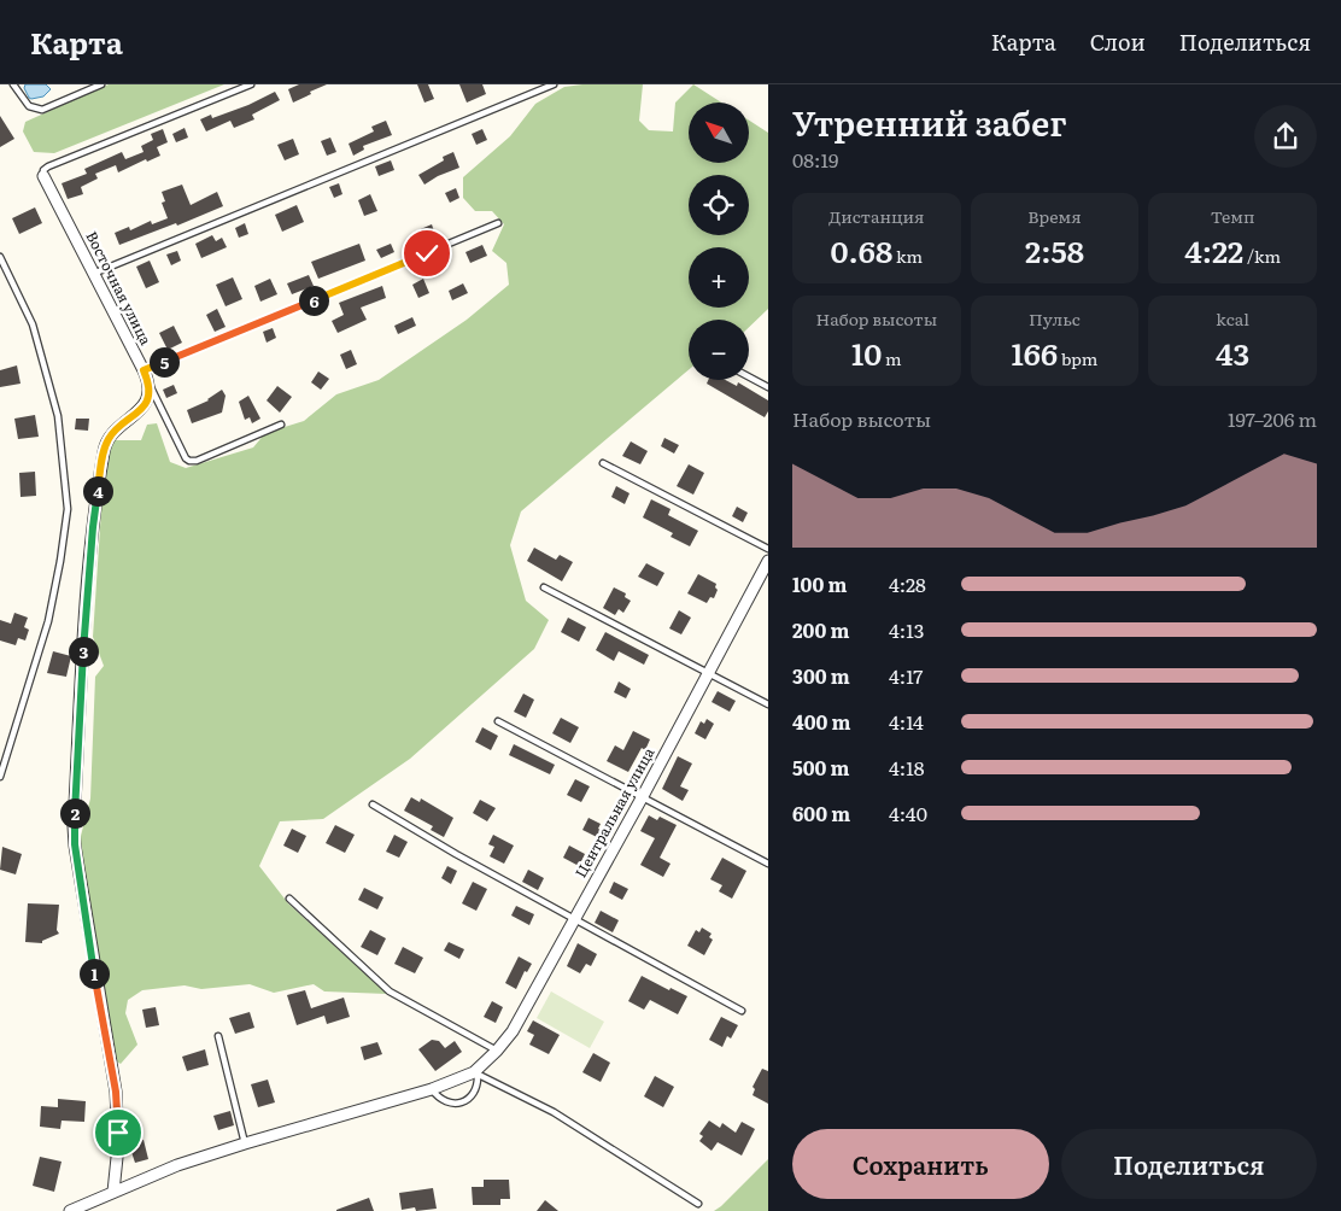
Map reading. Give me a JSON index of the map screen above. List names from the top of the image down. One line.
{"streets":{"street":["Восточная улица","Центральная улица"]},"north":"top left","page":{"header":"Карта","nav":["Карта","Слои","Поделиться"],"heading":["Утренний забег","08:19"],"map_buttons":["+","−"],"stats":[["Дистанция","0.68 km"],["Время","2:58"],["Темп","4:22 /km"],["Набор высоты","10 m"],["Пульс","166 bpm"],["kcal","43"]],"pins":["6","5","4","3","2","1"],"chart":["Набор высоты","197–206 m"],"list":[{"name":"100 m","note":"4:28"},{"name":"200 m","note":"4:13"},{"name":"300 m","note":"4:17"},{"name":"400 m","note":"4:14"},{"name":"500 m","note":"4:18"},{"name":"600 m","note":"4:40"}],"buttons":["Сохранить","Поделиться"]}}
